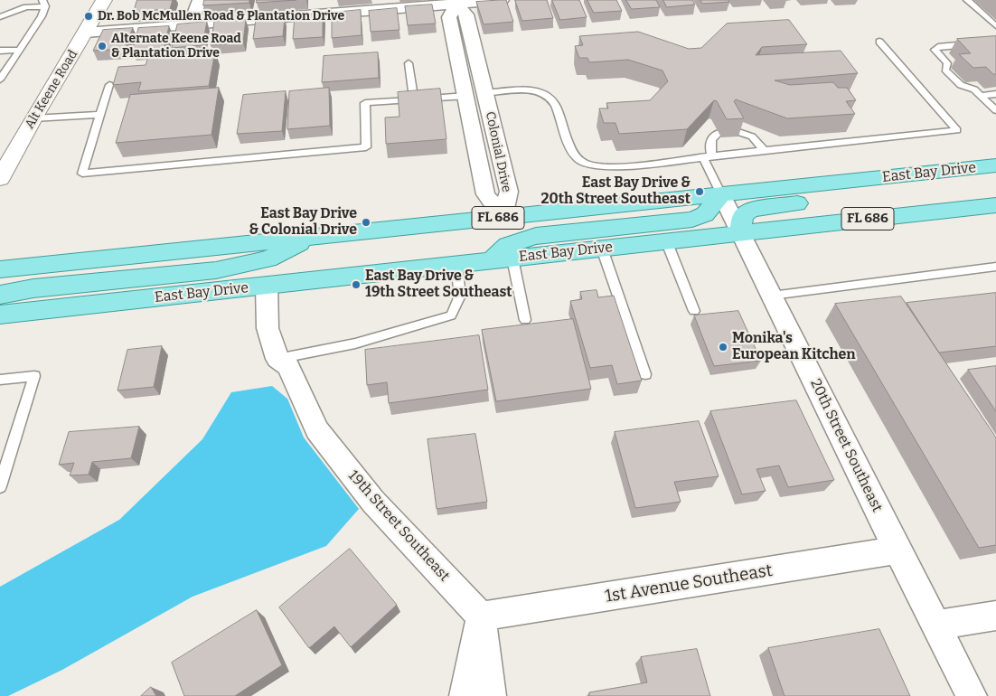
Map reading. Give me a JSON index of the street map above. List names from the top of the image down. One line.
{"streets":{"main road":["East Bay Drive","FL 686"],"street":["Alt Keene Road","Colonial Drive","20th Street Southeast","19th Street Southeast","1st Avenue Southeast"]},"crossings":[["Colonial Drive","East Bay Drive"],["East Bay Drive","20th Street Southeast"],["East Bay Drive","19th Street Southeast"],["20th Street Southeast","1st Avenue Southeast"],["19th Street Southeast","1st Avenue Southeast"]],"places":["Dr. Bob McMullen Road & Plantation Drive","Alternate Keene Road & Plantation Drive","East Bay Drive & 20th Street Southeast","East Bay Drive & Colonial Drive","East Bay Drive & 19th Street Southeast","Monika's European Kitchen"]}
